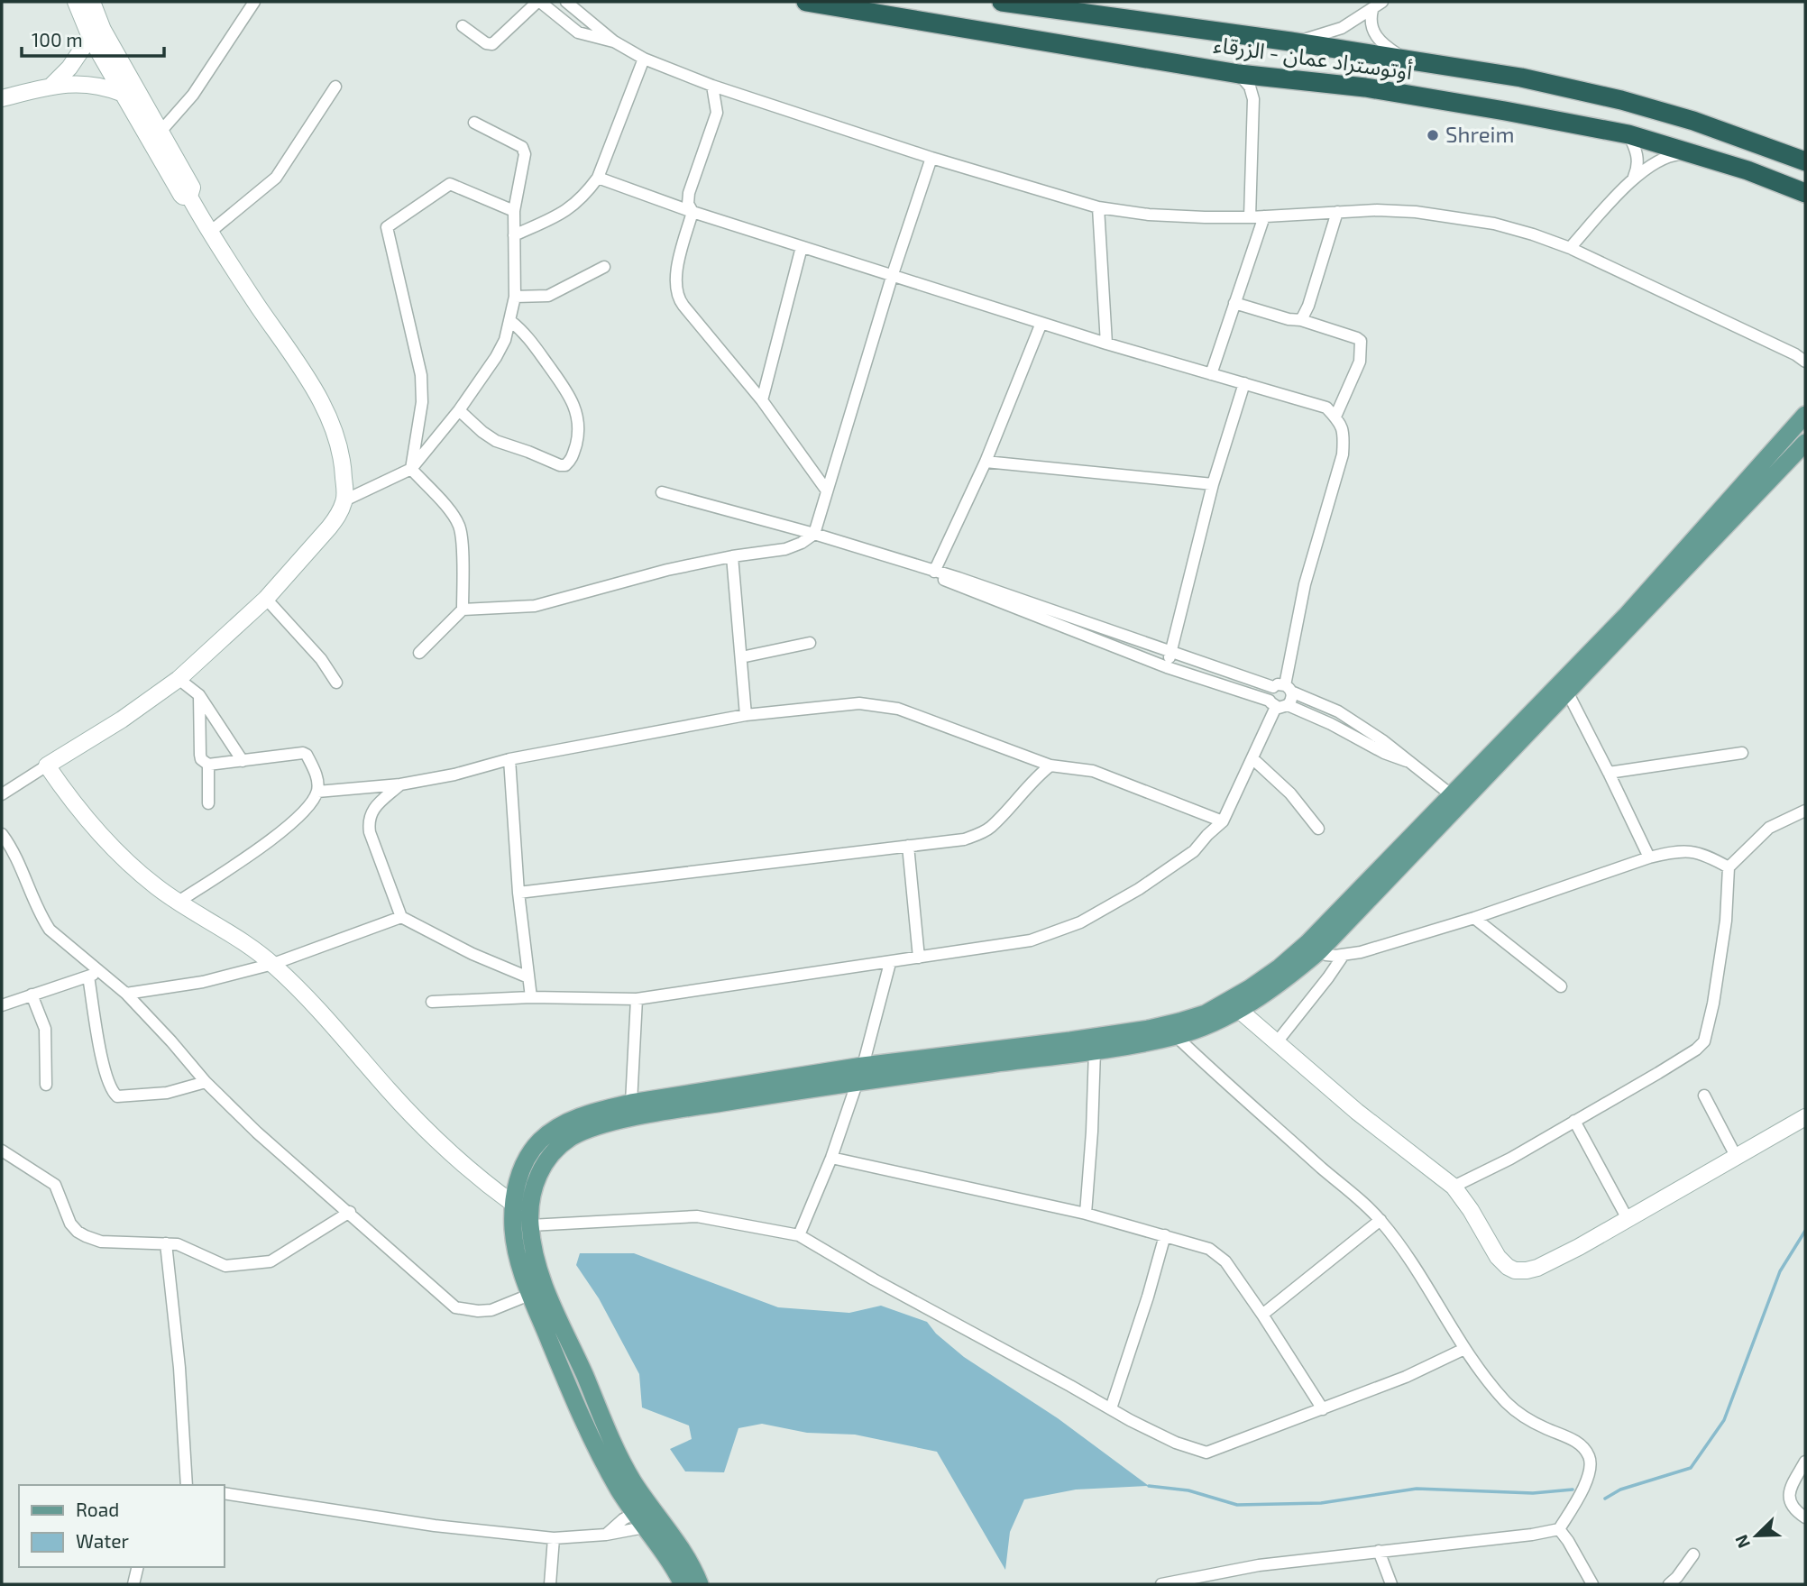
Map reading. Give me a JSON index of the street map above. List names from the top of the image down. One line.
{"streets":{"highway":["أوتوستراد عمان - الزرقاء"]},"places":["Shreim"],"legend":["Road","Water"],"scale_bar":"100 m","north":"bottom left"}
